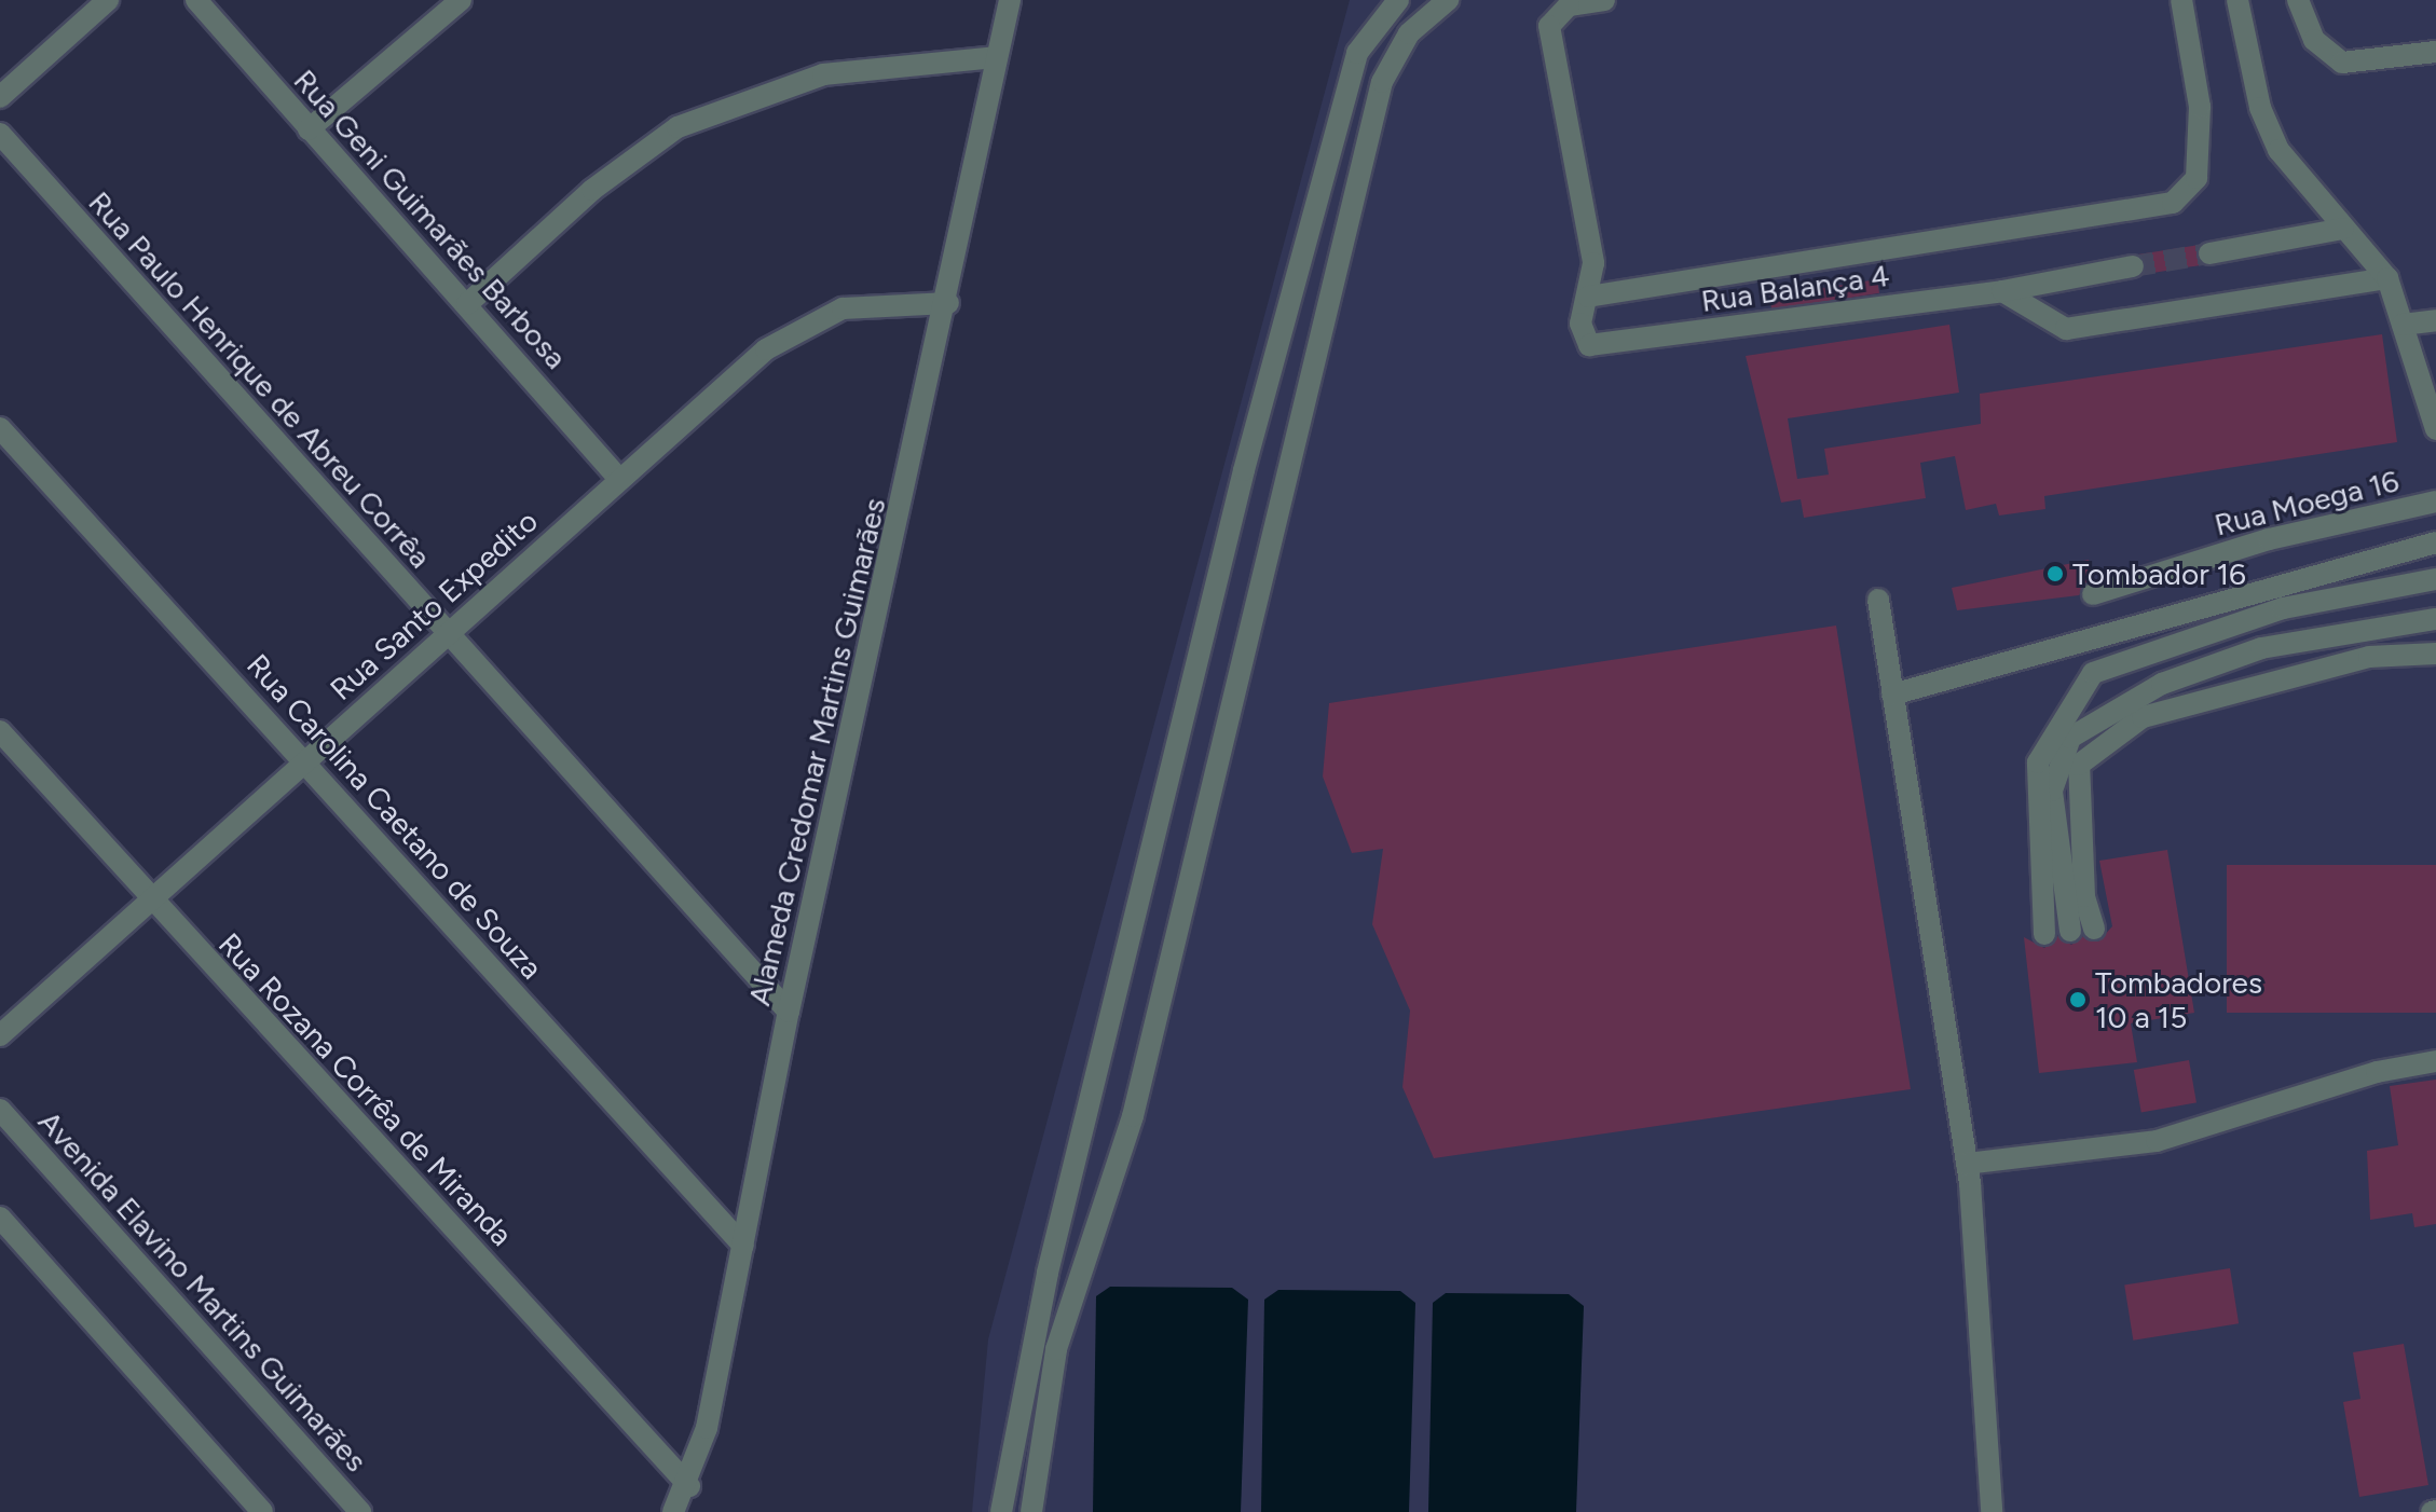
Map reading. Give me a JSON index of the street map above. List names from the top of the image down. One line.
{"streets":{"street":["Rua Geni Guimarães Barbosa","Rua Balança 4","Rua Paulo Henrique de Abreu Corrêa","Rua Moega 16","Rua Santo Expedito","Alameda Credomar Martins Guimarães","Rua Carolina Caetano de Souza","Rua Rozana Corrêa de Miranda","Avenida Elavino Martins Guimarães"]},"crossings":[["Rua Geni Guimarães Barbosa","Rua Santo Expedito"],["Rua Paulo Henrique de Abreu Corrêa","Rua Santo Expedito"],["Rua Paulo Henrique de Abreu Corrêa","Alameda Credomar Martins Guimarães"],["Rua Santo Expedito","Alameda Credomar Martins Guimarães"],["Rua Santo Expedito","Rua Carolina Caetano de Souza"],["Rua Santo Expedito","Rua Rozana Corrêa de Miranda"],["Alameda Credomar Martins Guimarães","Rua Carolina Caetano de Souza"],["Alameda Credomar Martins Guimarães","Rua Rozana Corrêa de Miranda"]],"places":["Tombador 16","Tombadores 10 a 15"]}
